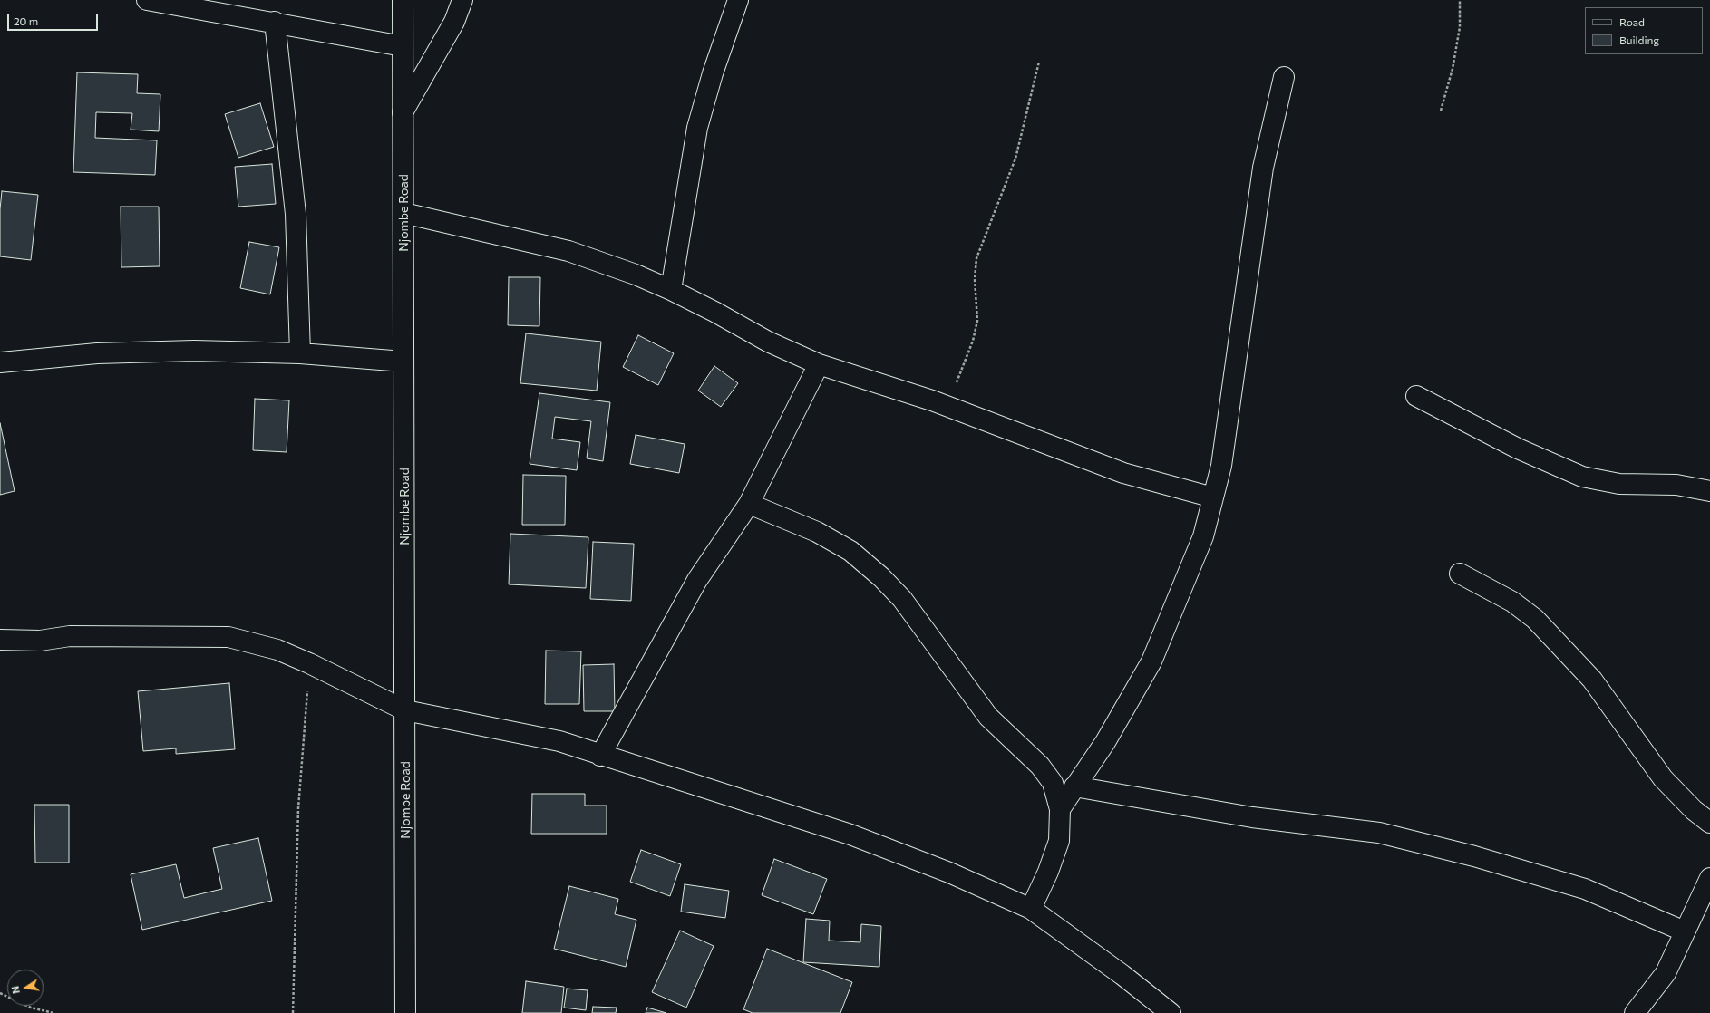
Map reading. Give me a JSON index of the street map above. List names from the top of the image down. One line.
{"streets":{"main road":["Njombe Road"]},"legend":["Road","Building"],"scale_bar":"20 m","north":"left"}
